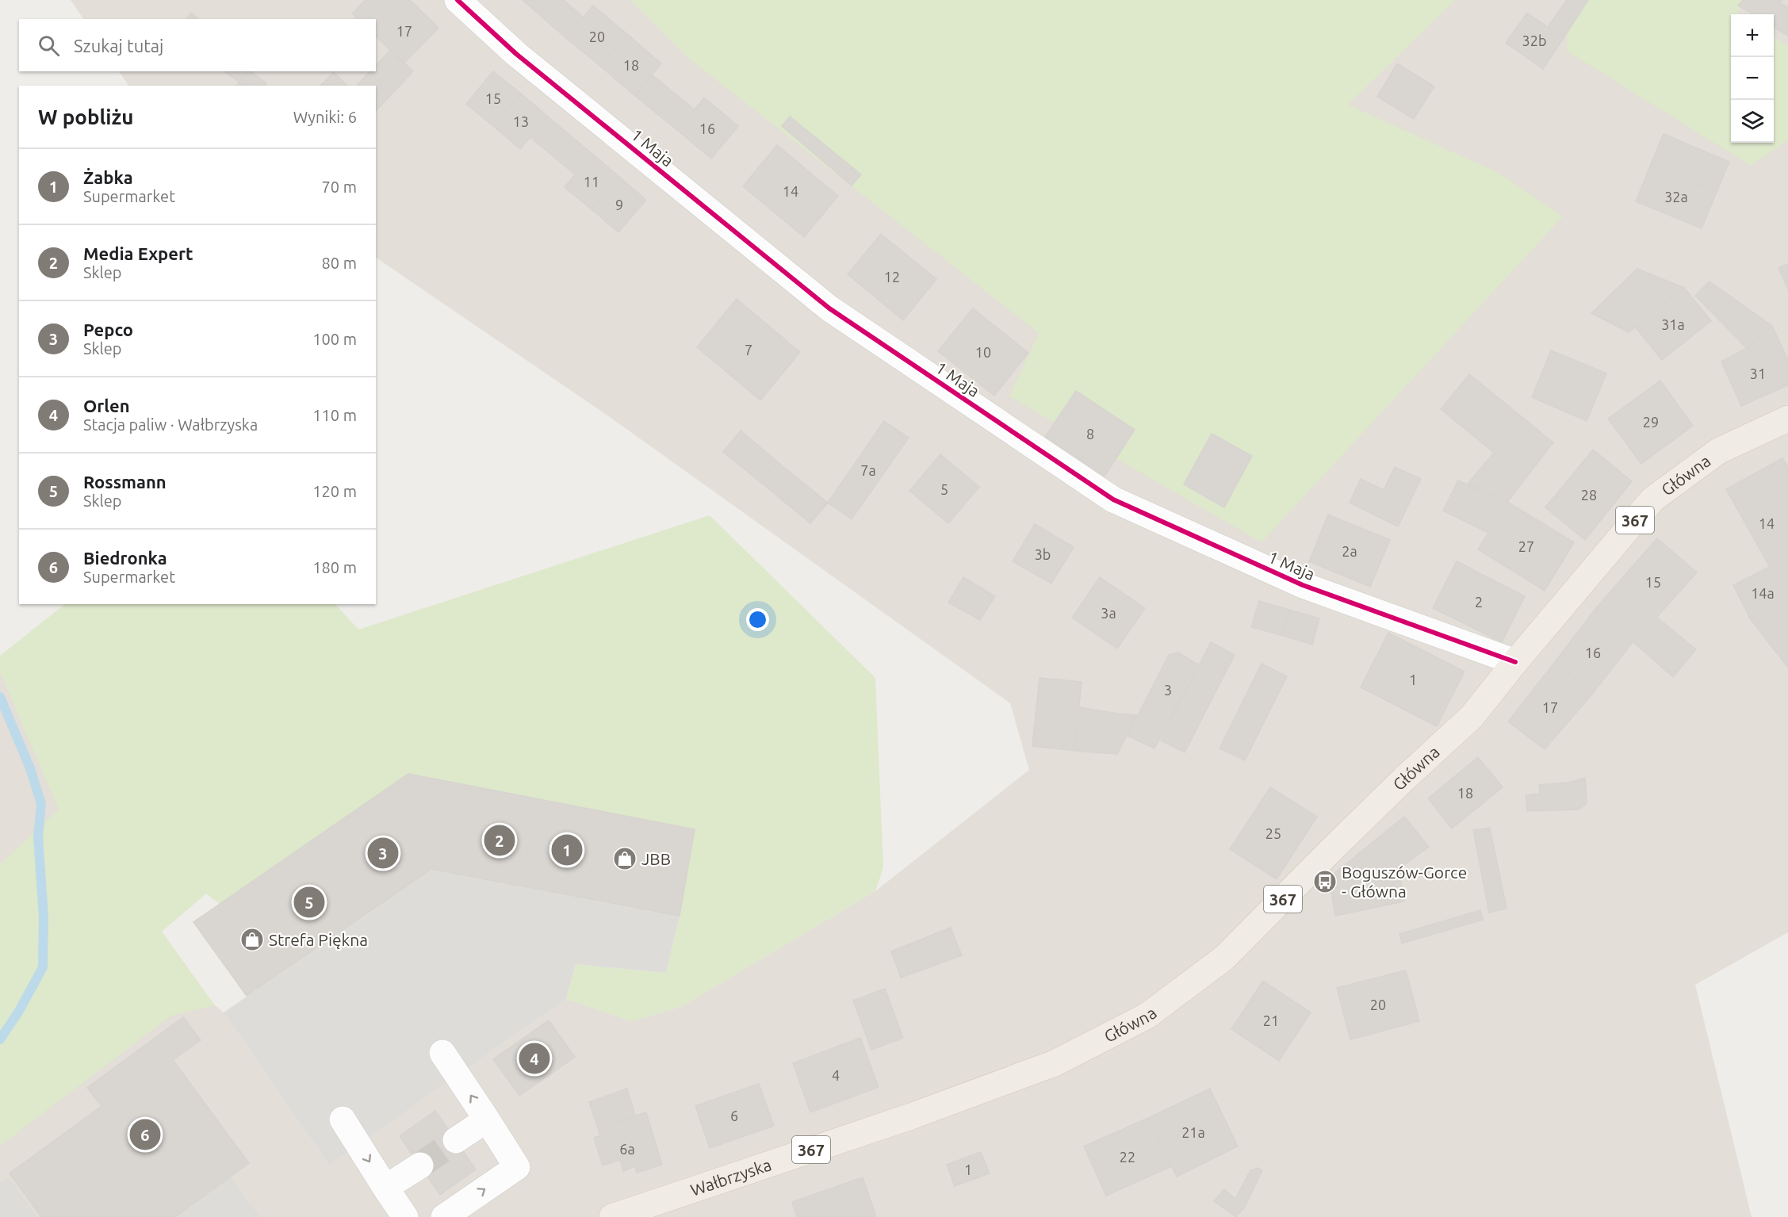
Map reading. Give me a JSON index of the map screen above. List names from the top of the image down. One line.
{"streets":{"main road":["Główna","367","Wałbrzyska"],"street":["1 Maja"]},"crossings":[["1 Maja","Główna"],["Główna","Wałbrzyska"]],"places":{"shop":["JBB","Strefa Piękna"],"bus stop":["Boguszów-Gorce - Główna"]},"house_numbers":["17","20","32b","18","15","13","16","11","14","32a","9","12","31a","7","10","31","29","8","7a","5","28","14","27","2a","3b","15","14a","2","3a","16","1","3","17","18","25","20","21","4","6","21a","6a","22","1"],"page":{"map_buttons":["+","−"],"search":"Szukaj tutaj","heading":["W pobliżu","Wyniki: 6"],"list":[{"mark":"1","name":"Żabka","note":"Supermarket","value":"70 m"},{"mark":"2","name":"Media Expert","note":"Sklep","value":"80 m"},{"mark":"3","name":"Pepco","note":"Sklep","value":"100 m"},{"mark":"4","name":"Orlen","note":"Stacja paliw · Wałbrzyska","value":"110 m"},{"mark":"5","name":"Rossmann","note":"Sklep","value":"120 m"},{"mark":"6","name":"Biedronka","note":"Supermarket","value":"180 m"}],"pins":["2","1","3","5","4","6"]}}
